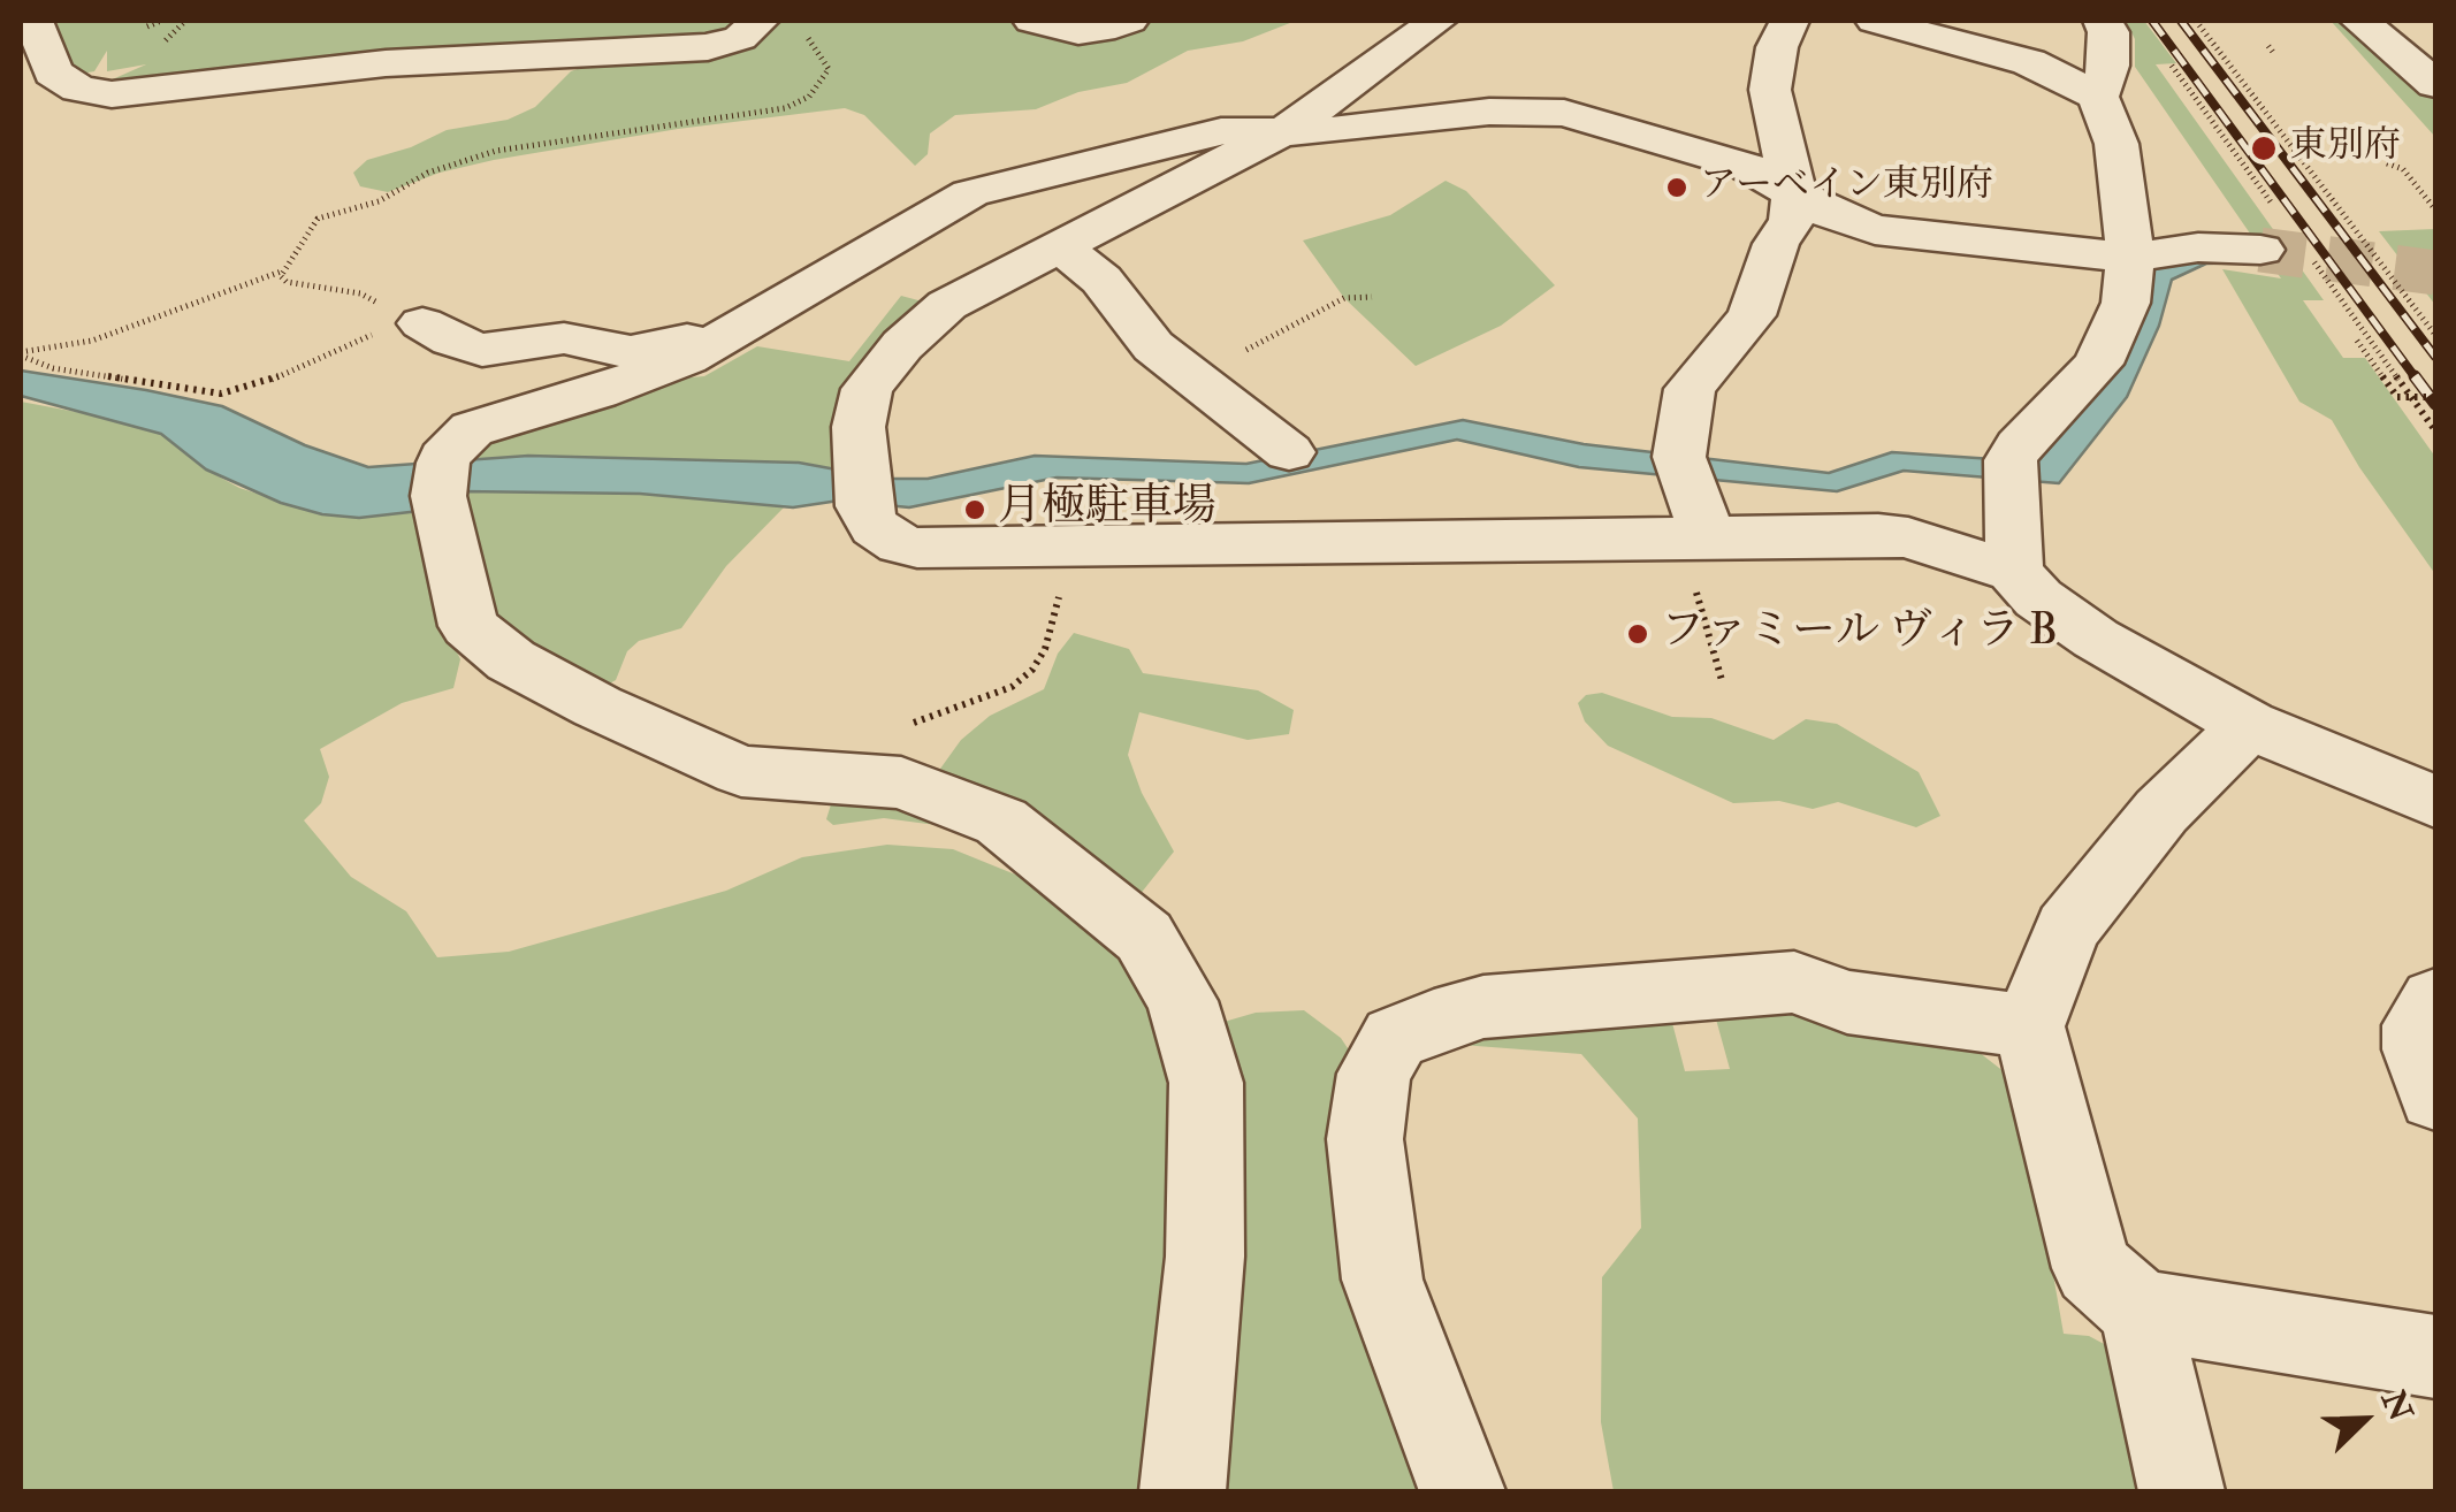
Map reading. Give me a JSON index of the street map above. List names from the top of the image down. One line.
{"places":["東別府","アーベイン東別府","月極駐車場","ファミール ヴィラ B"],"north":"top right"}
